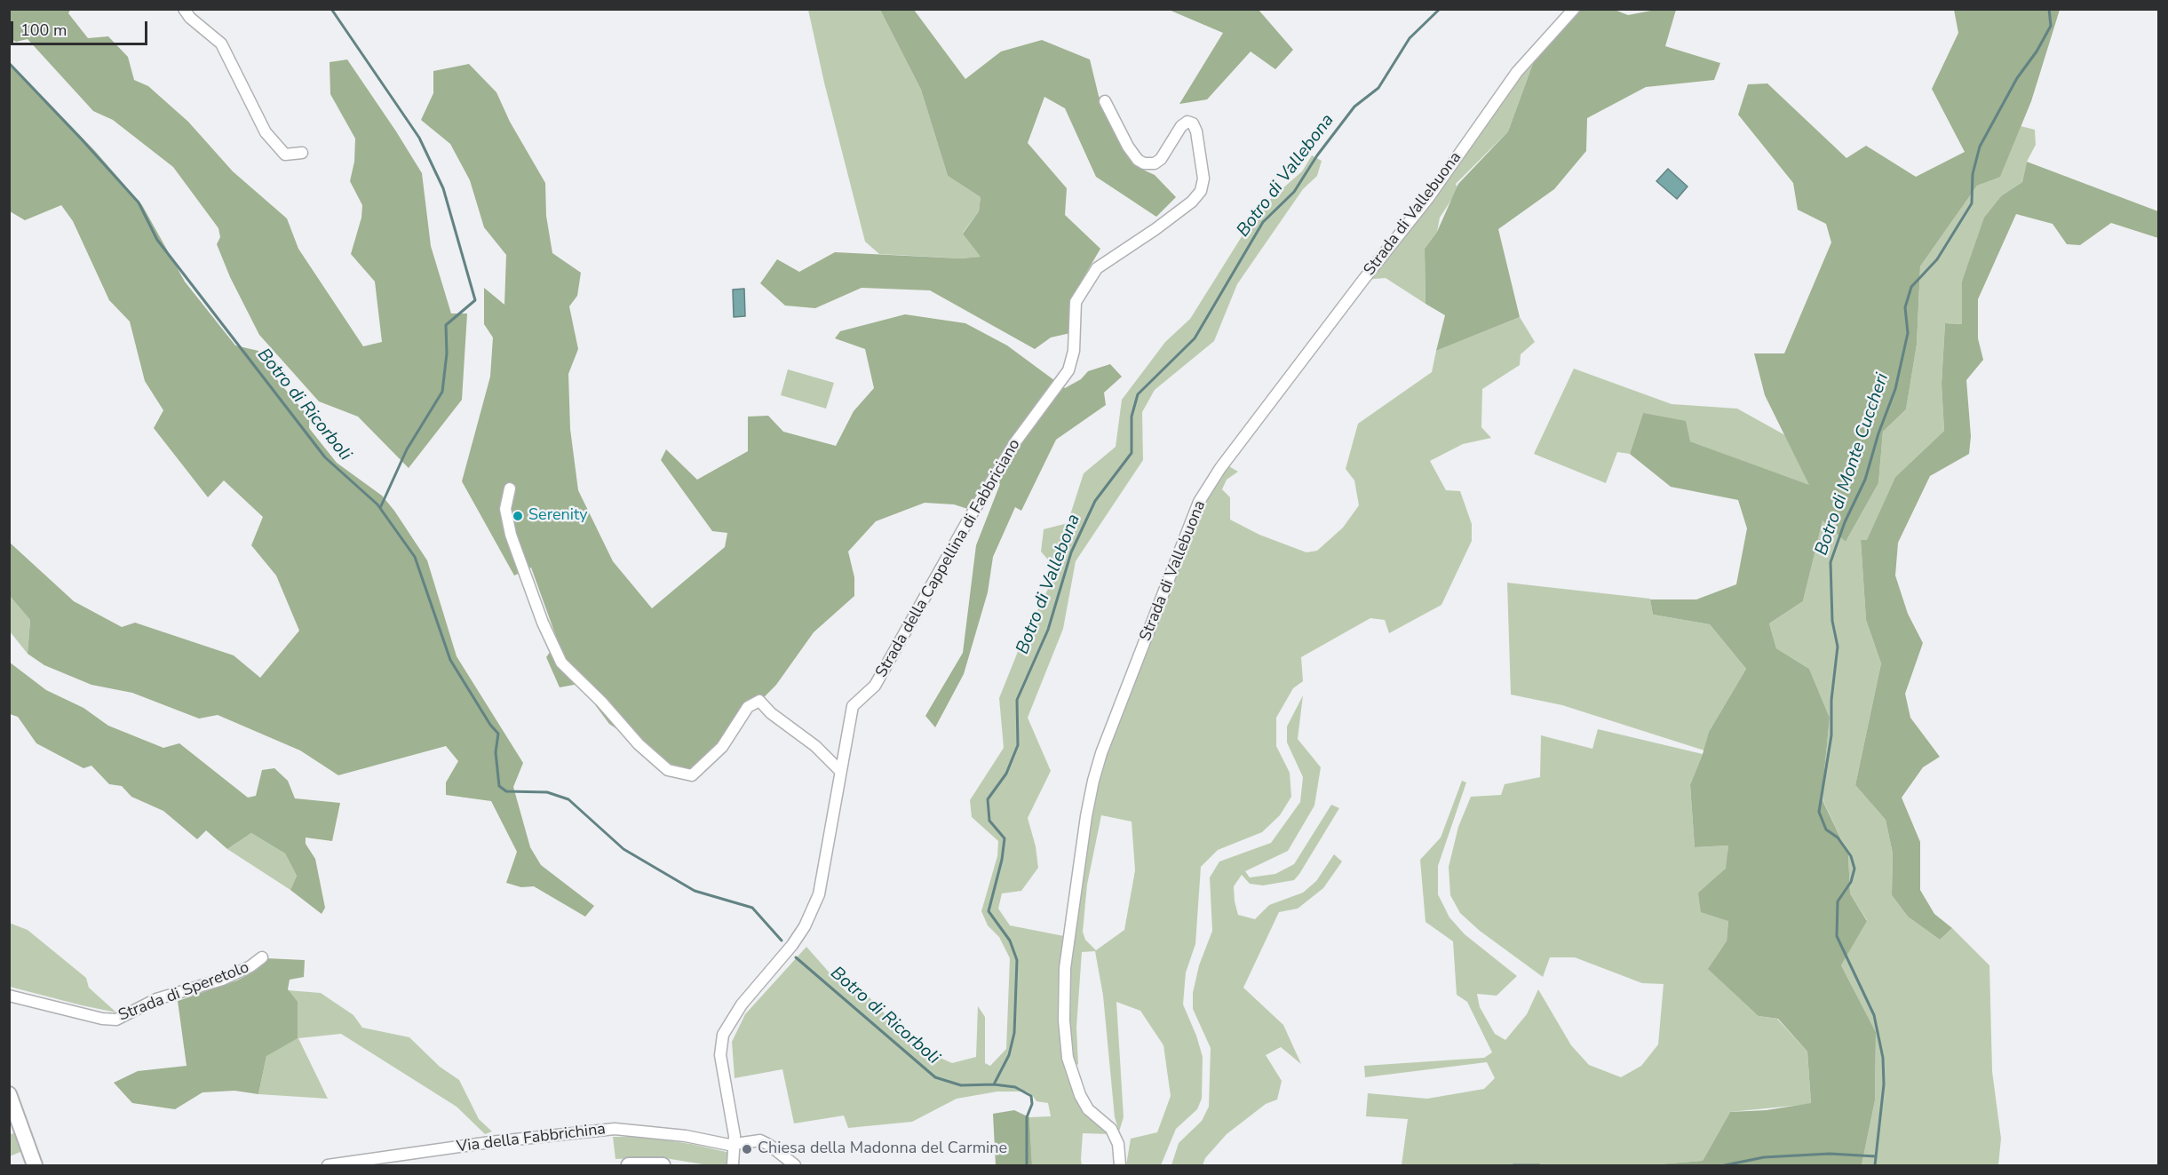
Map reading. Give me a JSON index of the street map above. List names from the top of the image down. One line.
{"streets":{"street":["Strada di Vallebuona","Strada della Cappellina di Fabbriciano","Strada di Speretolo","Via della Fabbrichina"]},"crossings":[["Strada della Cappellina di Fabbriciano","Via della Fabbrichina"]],"water":["Botro di Vallebona","Botro di Ricorboli","Botro di Monte Cuccheri"],"places":["Serenity","Chiesa della Madonna del Carmine"],"scale_bar":"100 m"}
